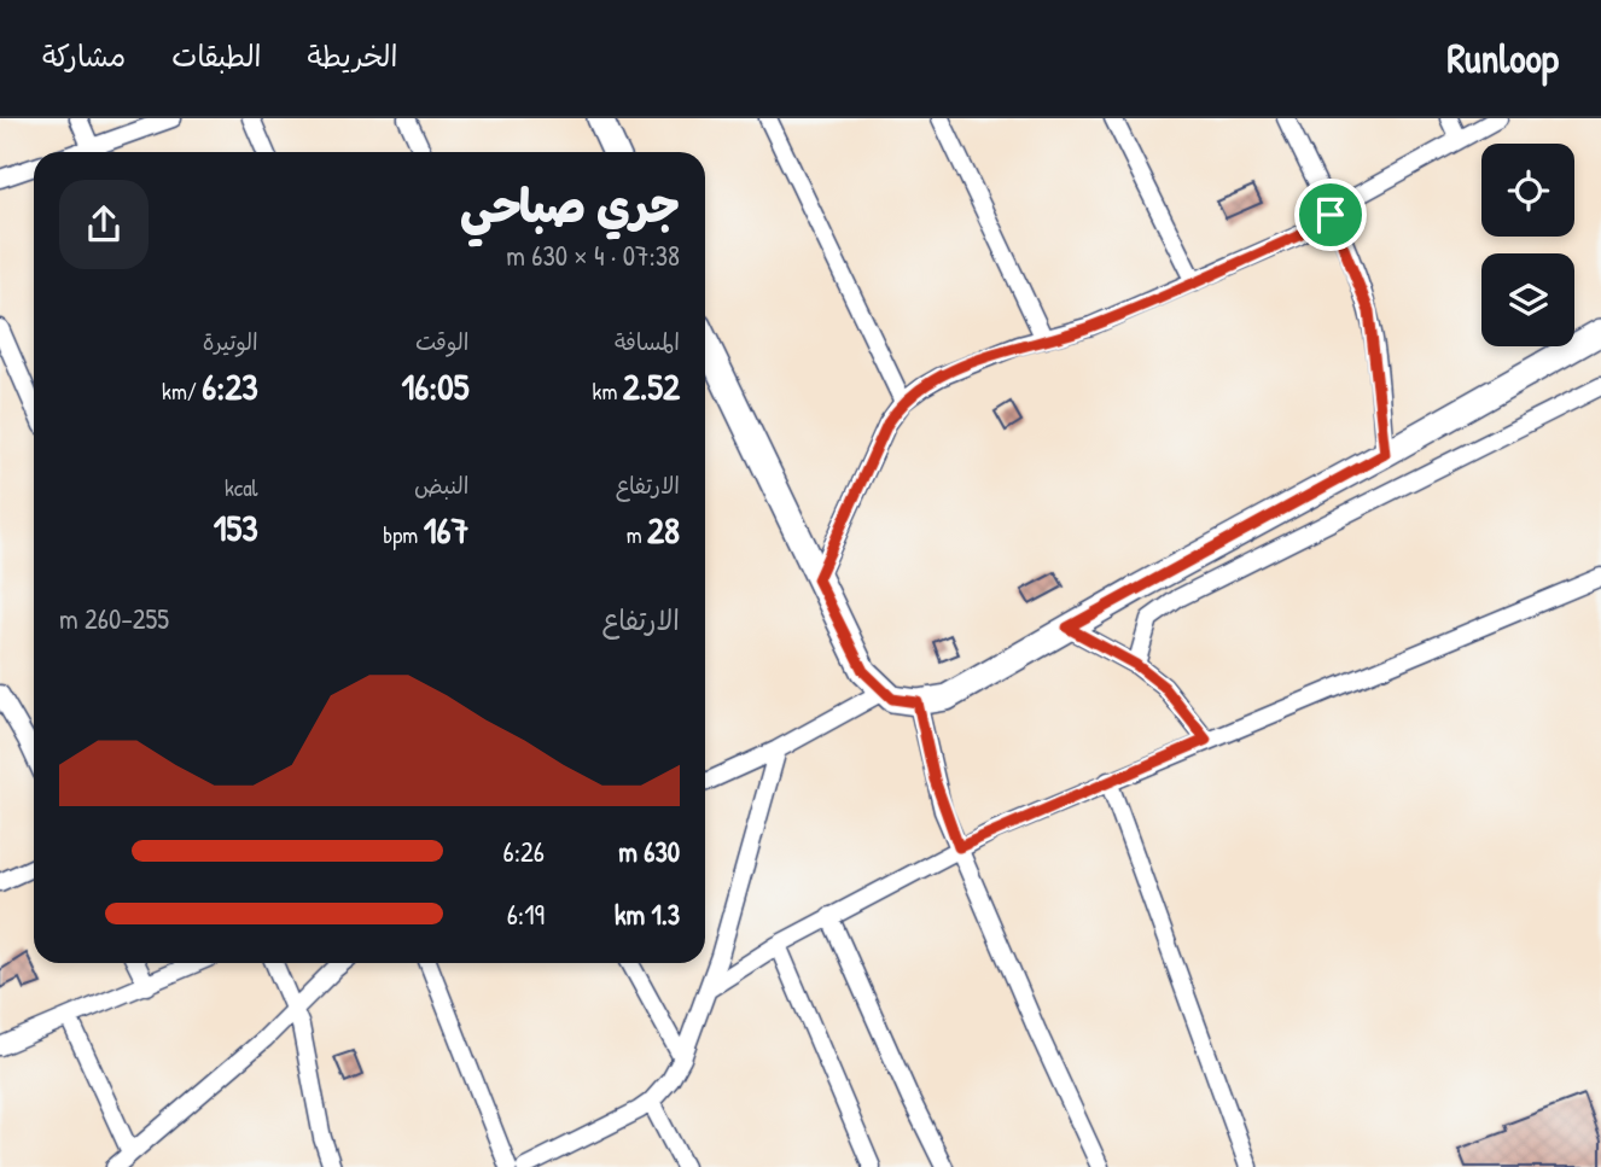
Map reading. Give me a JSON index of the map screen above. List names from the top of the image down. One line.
{"page":{"header":"Runloop","nav":["الخريطة","الطبقات","مشاركة"],"heading":["جري صباحي","07:38 · 4 × 630 m"],"stats":[["المسافة","2.52 km"],["الوقت","16:05"],["الوتيرة","6:23 /km"],["الارتفاع","28 m"],["النبض","167 bpm"],["kcal","153"]],"chart":["الارتفاع","255–260 m"],"list":[{"name":"630 m","note":"6:26"},{"name":"1.3 km","note":"6:19"}]}}
